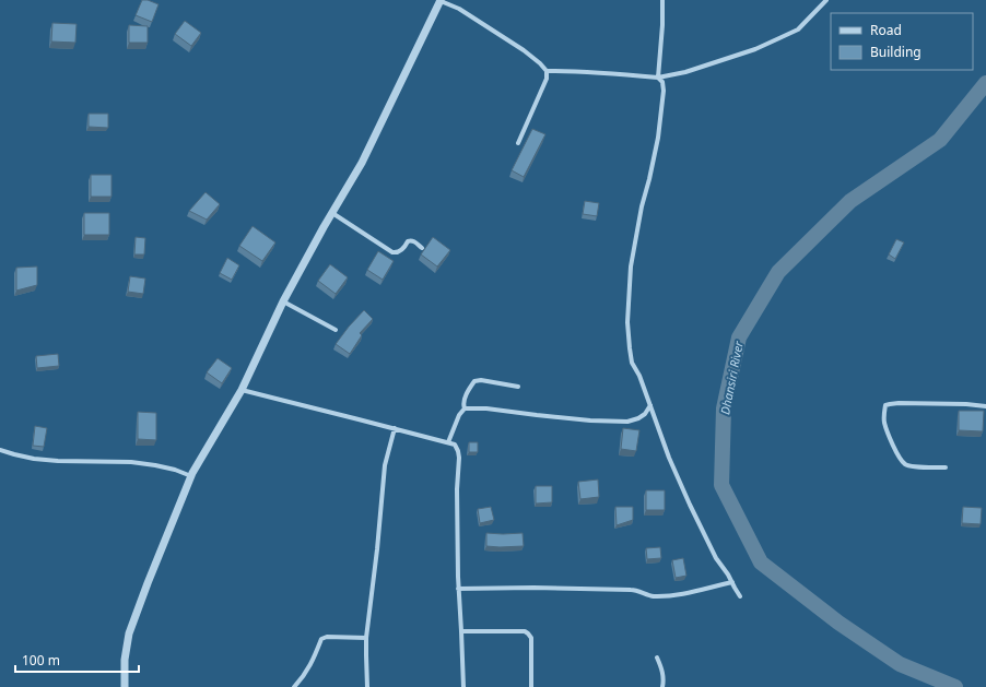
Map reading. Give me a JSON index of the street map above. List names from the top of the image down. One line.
{"water":["Dhansiri River"],"legend":["Road","Building"],"scale_bar":"100 m"}
